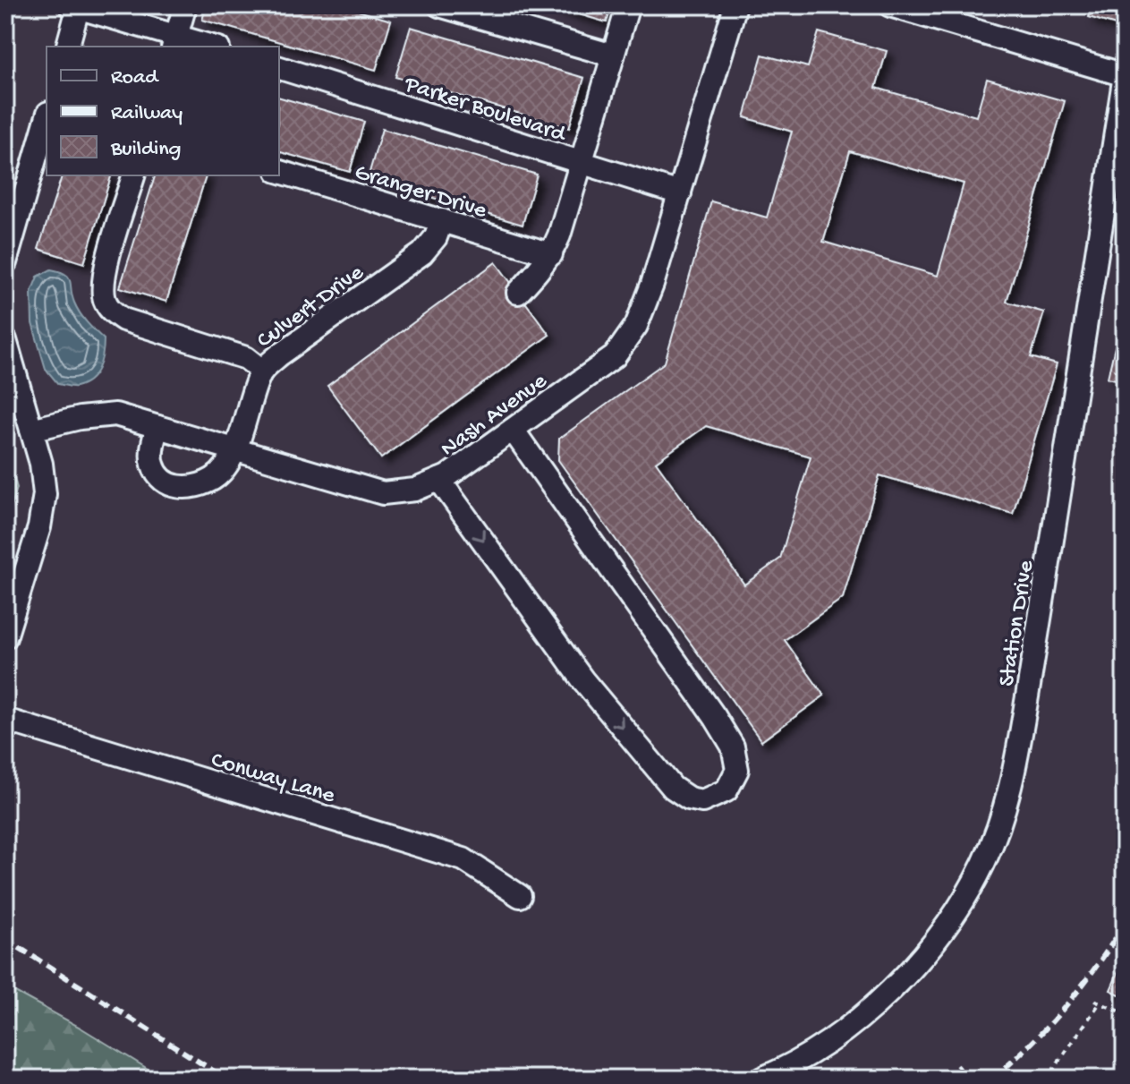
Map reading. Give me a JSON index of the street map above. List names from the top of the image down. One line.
{"streets":{"street":["Parker Boulevard","Granger Drive","Culvert Drive","Nash Avenue","Station Drive","Conway Lane"]},"crossings":[["Parker Boulevard","Nash Avenue"],["Granger Drive","Culvert Drive"],["Culvert Drive","Nash Avenue"]],"legend":["Road","Railway","Building"]}
